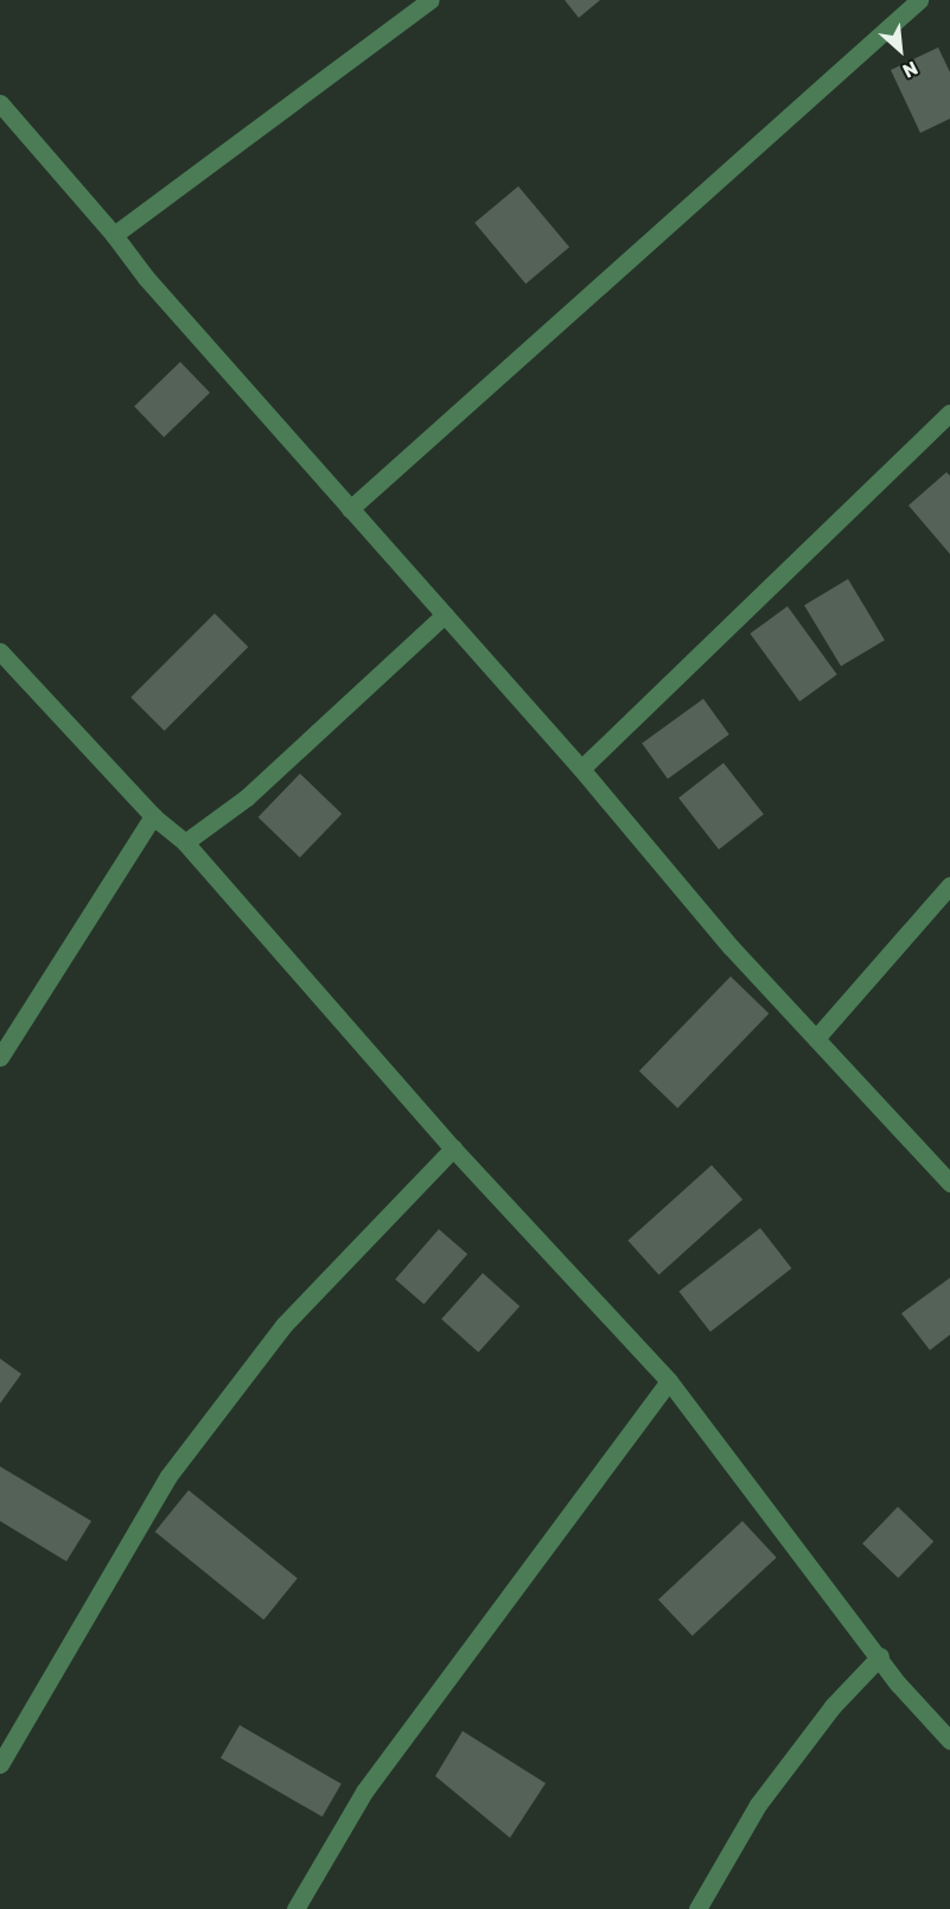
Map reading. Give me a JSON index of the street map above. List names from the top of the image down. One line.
{"north":"bottom right"}
